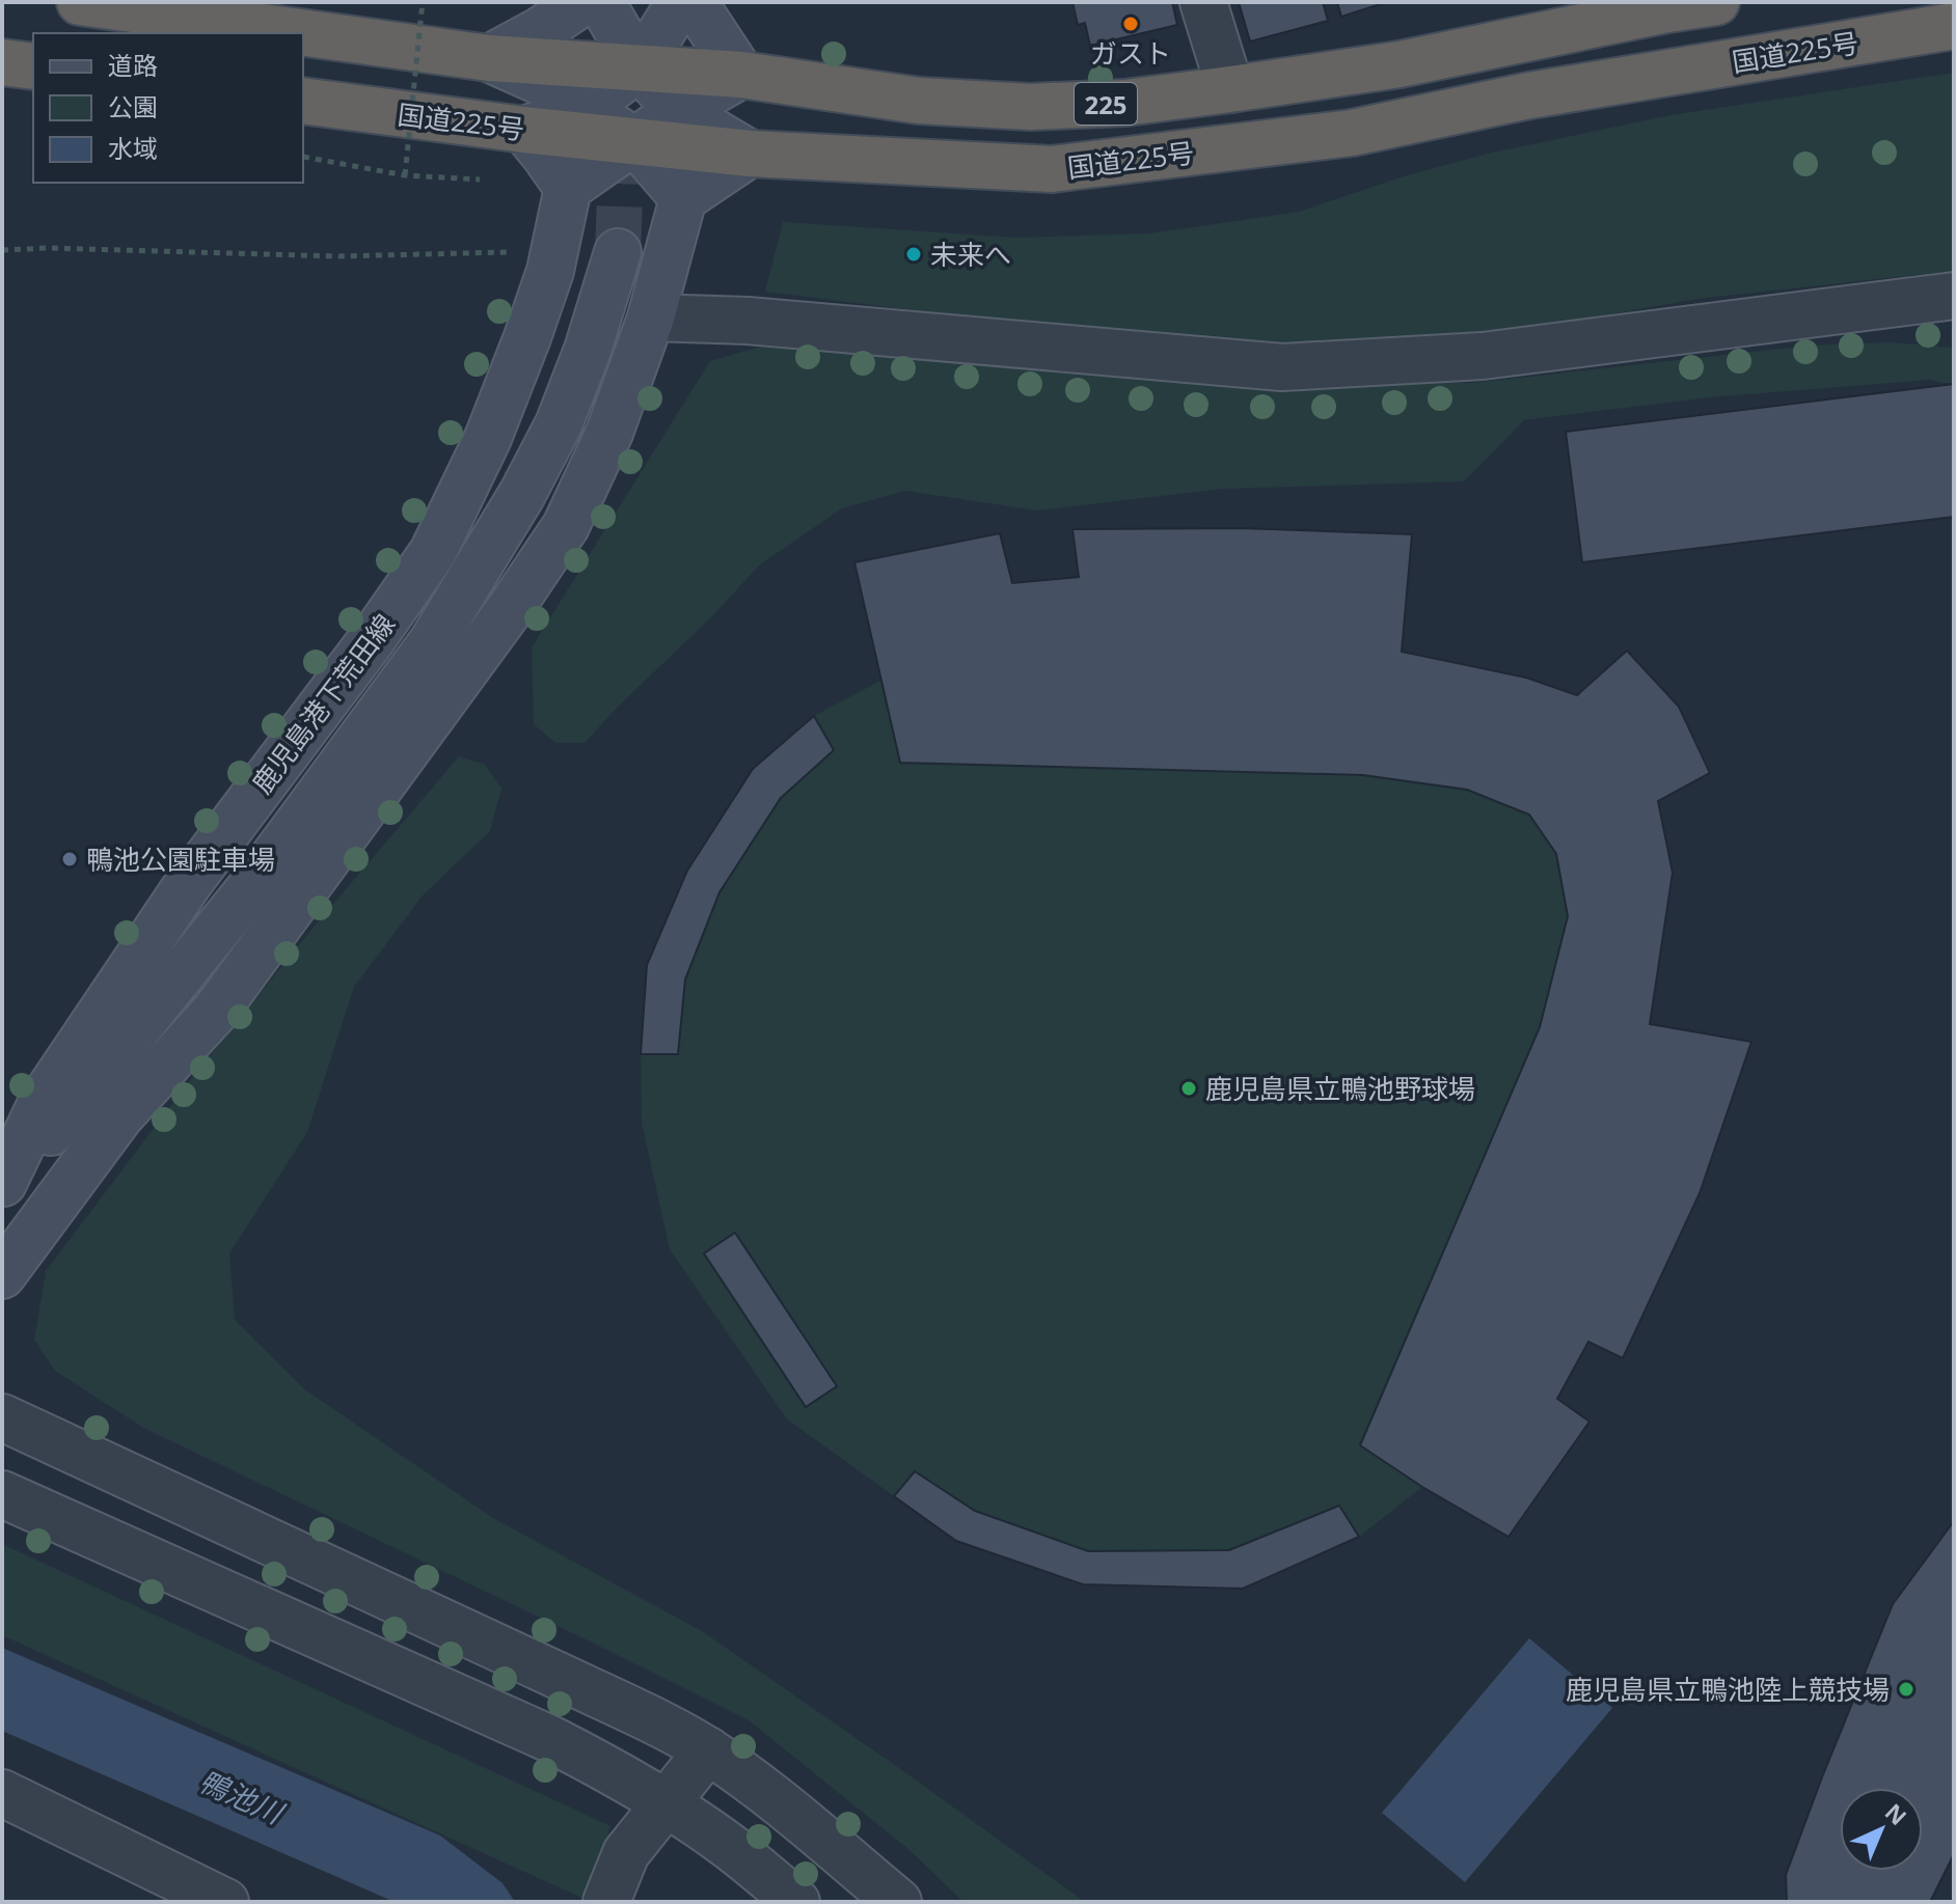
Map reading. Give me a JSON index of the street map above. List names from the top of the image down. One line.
{"streets":{"highway":["国道225号","225"],"main road":["鹿児島港下荒田線"]},"water":["鴨池川"],"places":["ガスト","未来へ","鴨池公園駐車場","鹿児島県立鴨池野球場","鹿児島県立鴨池陸上競技場"],"legend":["道路","公園","水域"],"north":"top right"}
